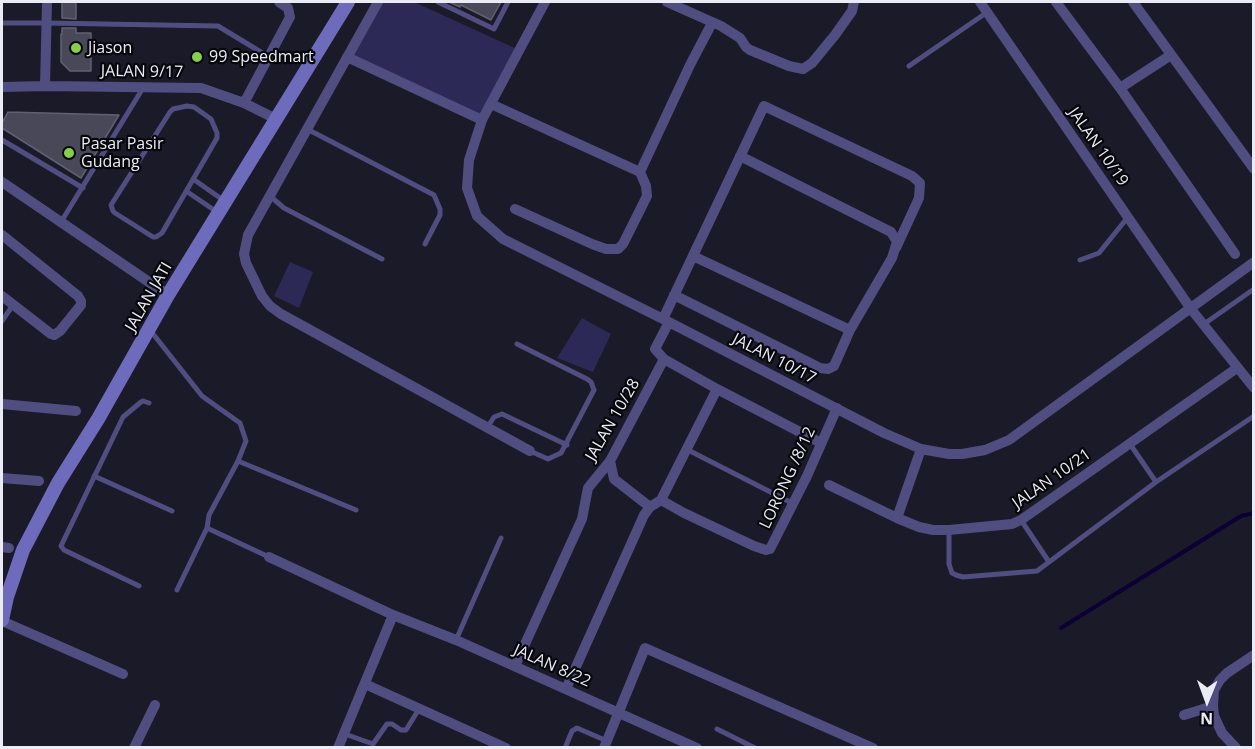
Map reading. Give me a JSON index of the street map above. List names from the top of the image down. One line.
{"streets":{"street":["JALAN 9/17","JALAN 10/19","JALAN JATI","JALAN 10/17","JALAN 10/28","LORONG /8/12","JALAN 10/21","JALAN 8/22"]},"crossings":[["JALAN 9/17","JALAN JATI"],["JALAN 10/19","JALAN 10/17"],["JALAN 10/19","JALAN 10/21"],["JALAN 10/17","JALAN 10/28"],["JALAN 10/17","LORONG /8/12"],["JALAN 10/28","JALAN 8/22"]],"places":["Jiason","99 Speedmart","Pasar Pasir Gudang"],"north":"bottom"}
